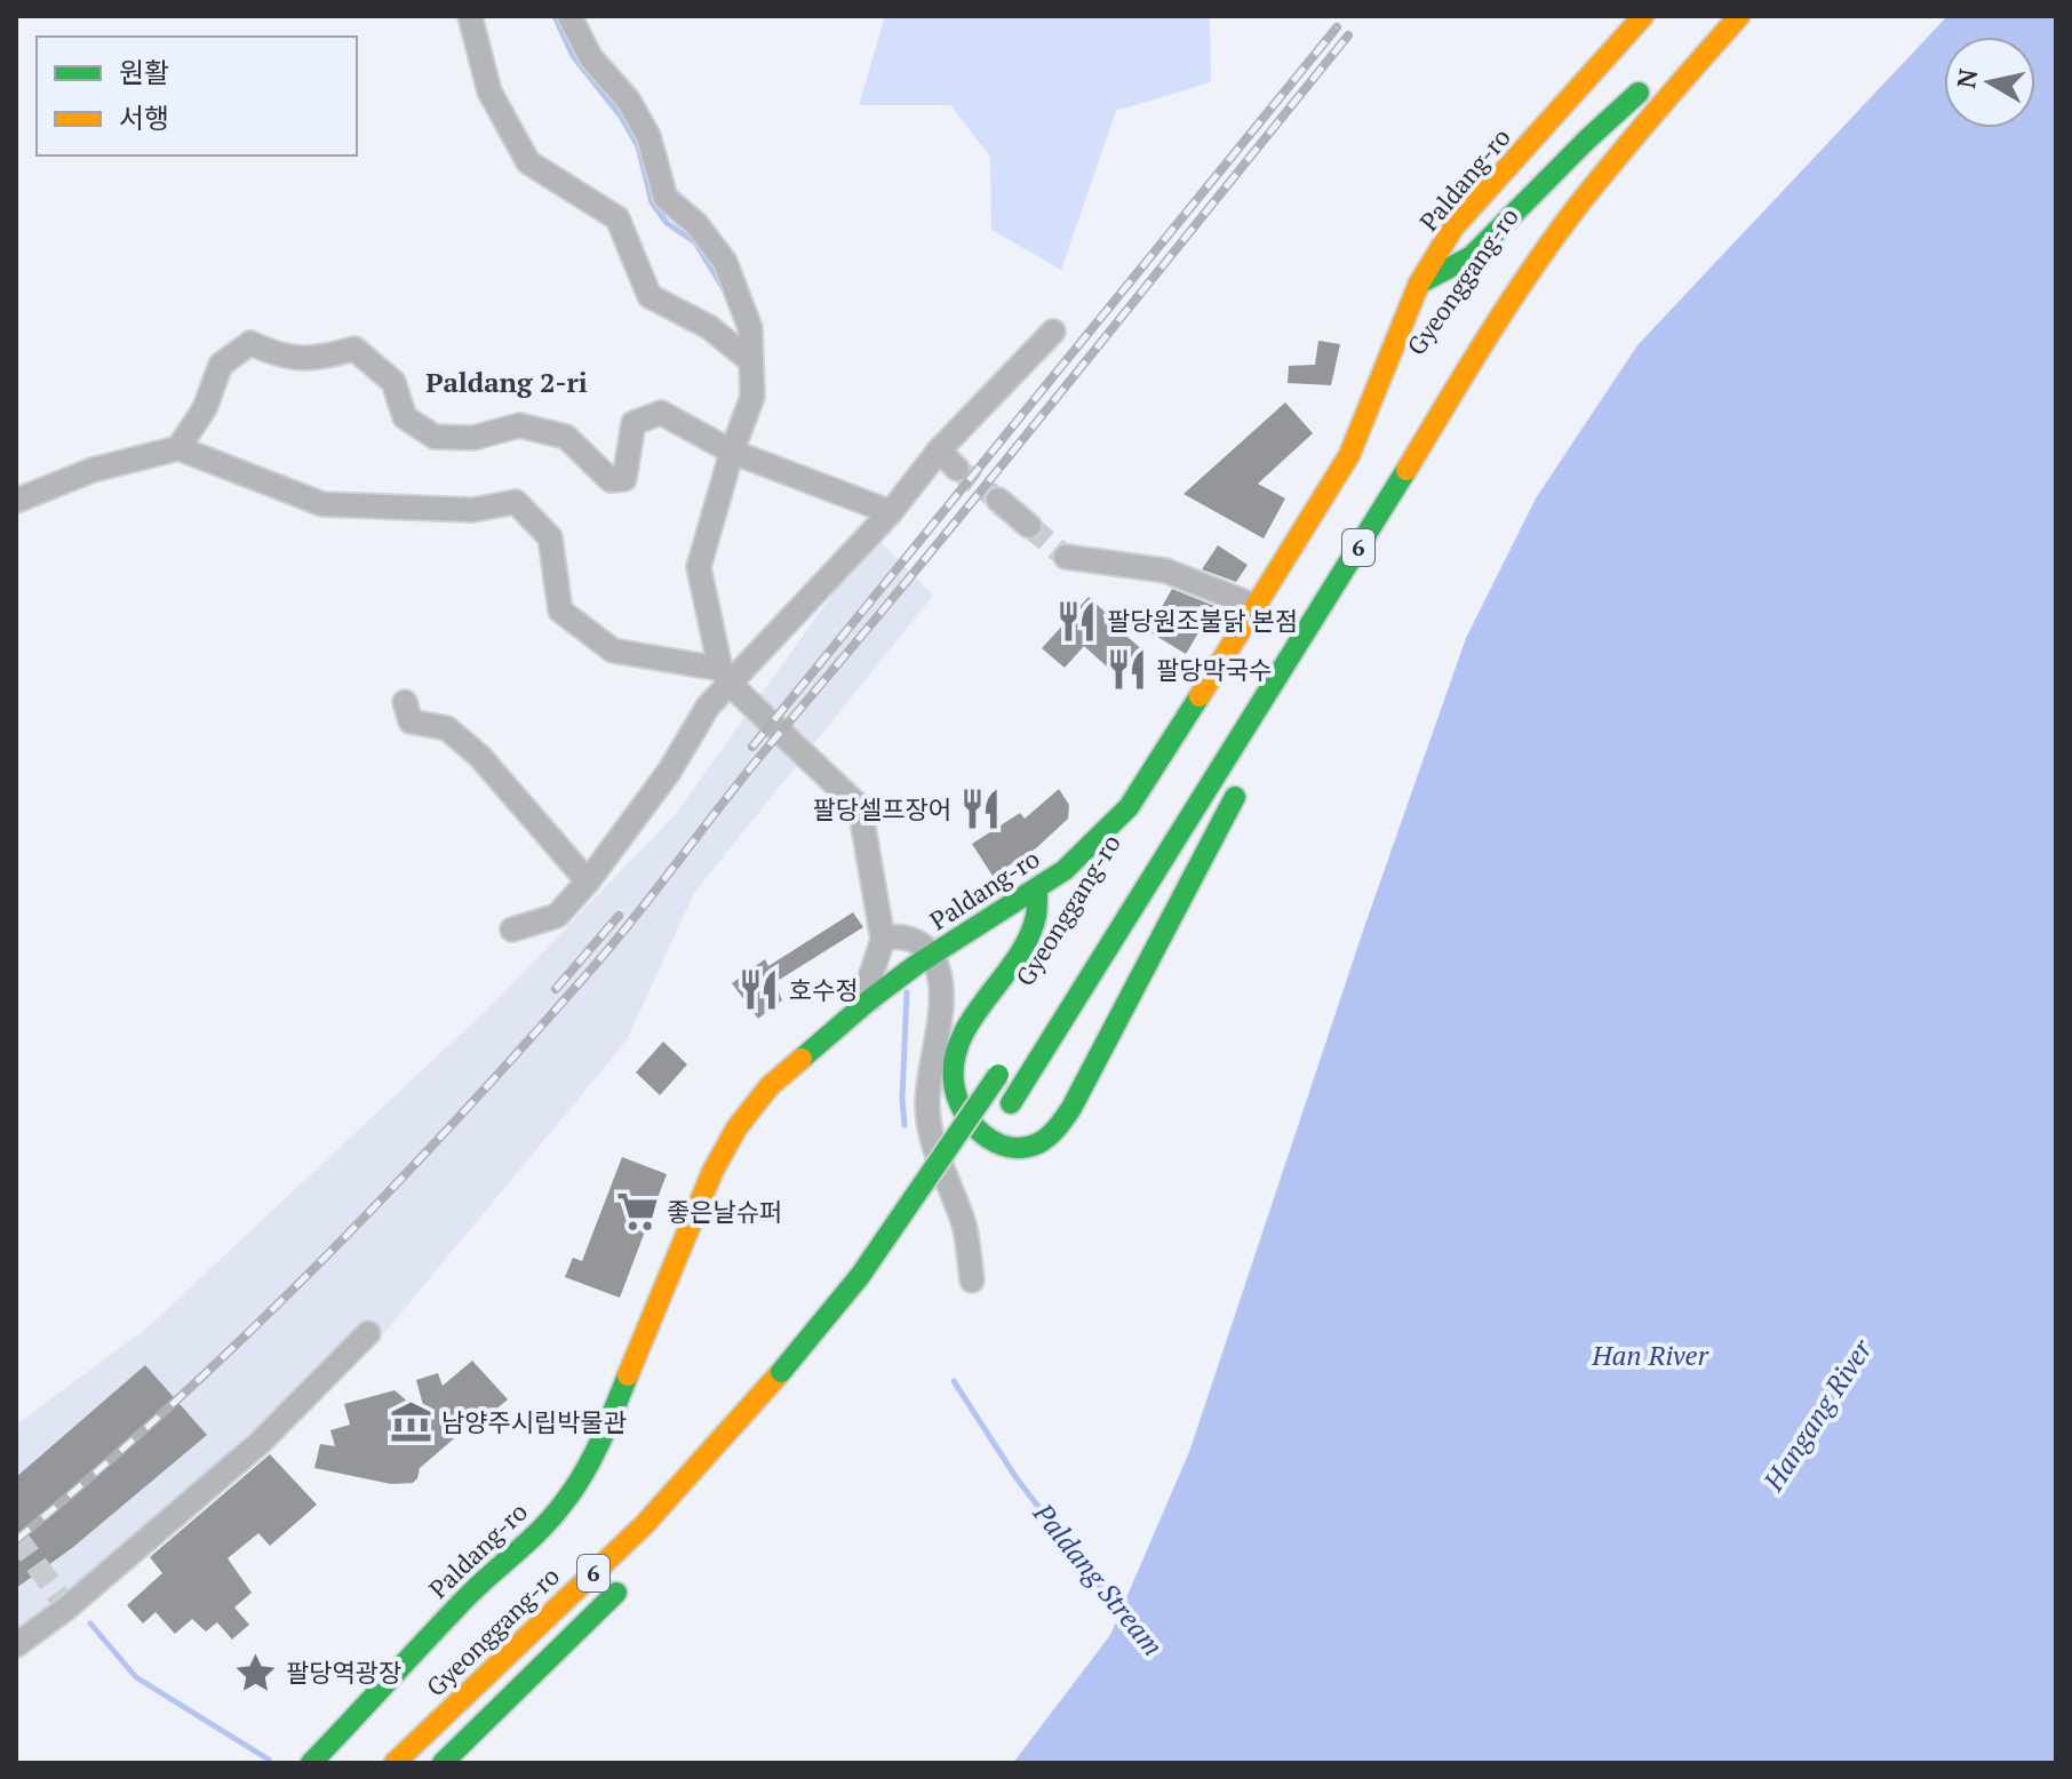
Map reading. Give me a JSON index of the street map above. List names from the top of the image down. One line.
{"streets":{"main road":["Paldang-ro","Gyeonggang-ro","6"]},"crossings":[["Paldang-ro","Gyeonggang-ro"]],"districts":["Paldang 2-ri"],"water":["Han River","Hangang River","Paldang Stream"],"places":{"restaurant":["팔당원조불닭 본점","팔당막국수","팔당셀프장어","호수정"],"supermarket":["좋은날슈퍼"],"museum":["남양주시립박물관"],"place":["팔당역광장"]},"legend":["원활","서행"],"north":"left"}
